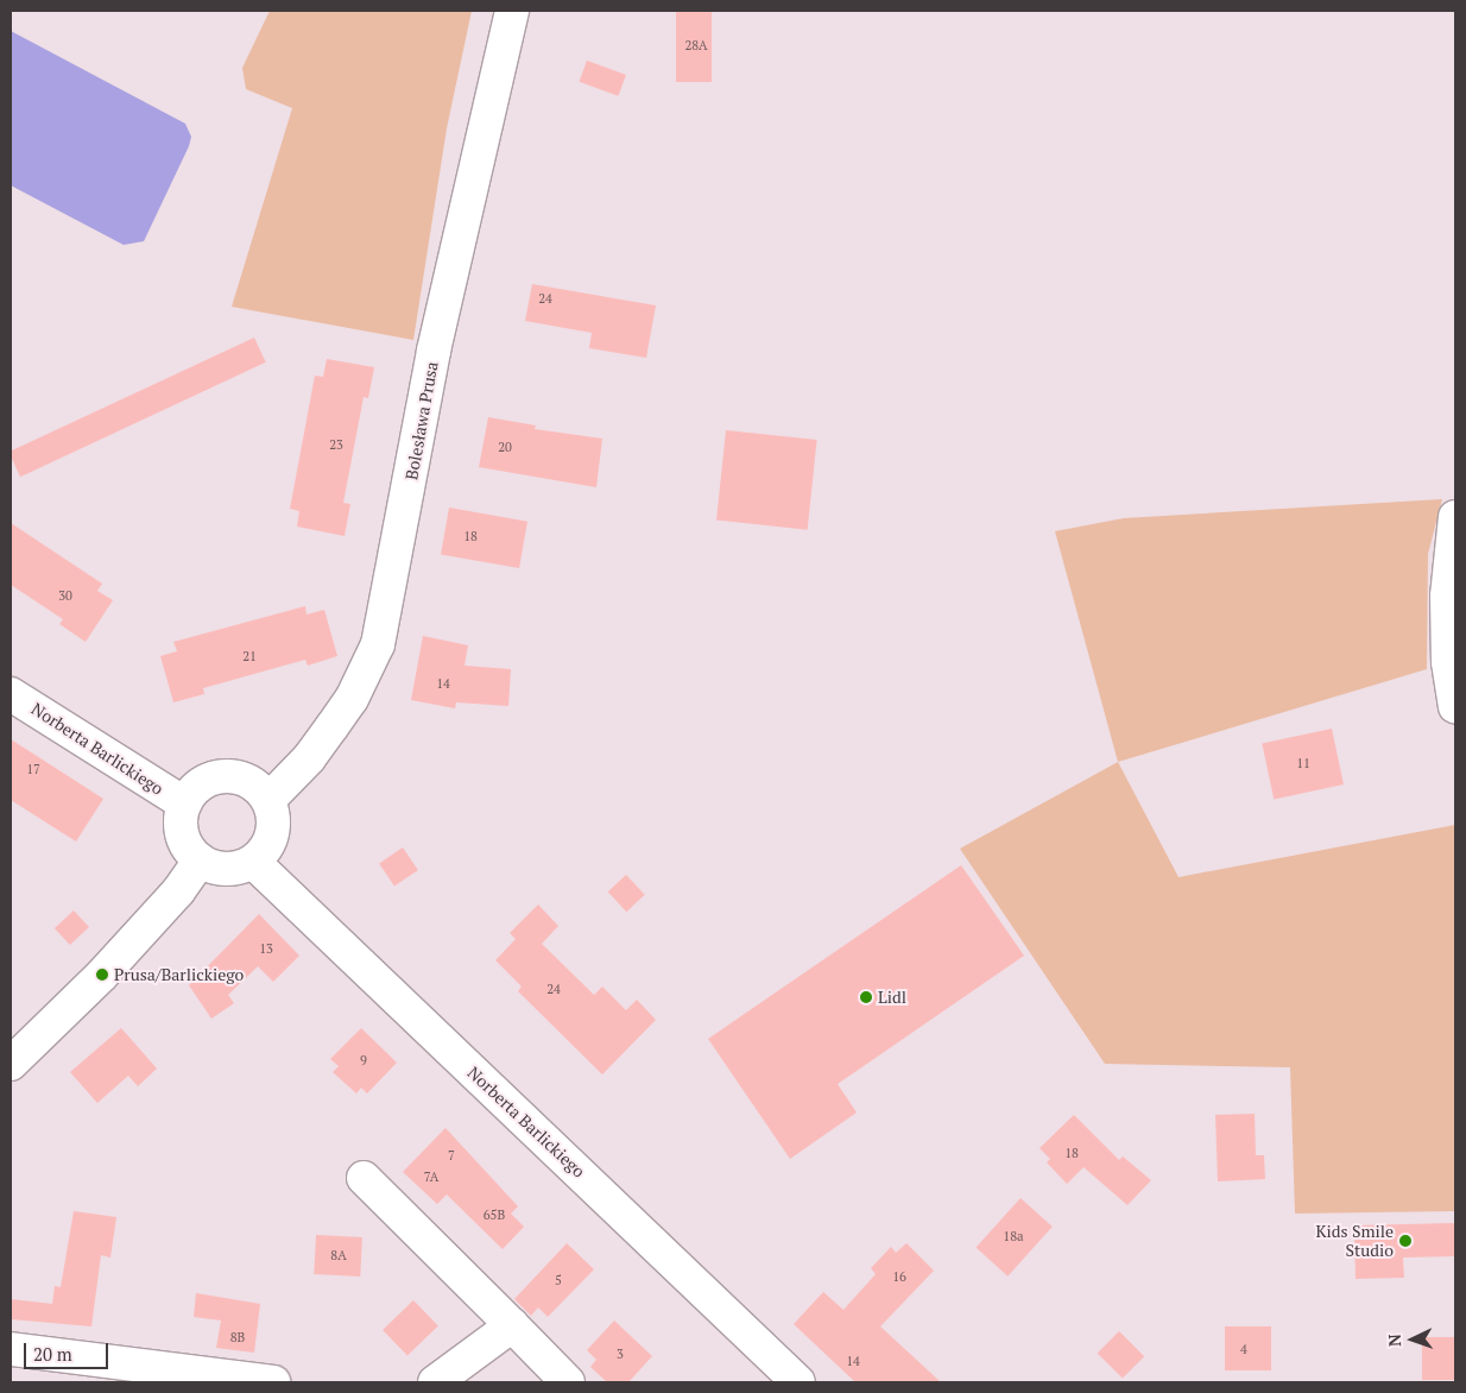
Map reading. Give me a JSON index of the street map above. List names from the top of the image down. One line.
{"streets":{"street":["Bolesława Prusa","Norberta Barlickiego"]},"crossings":[["Bolesława Prusa","Norberta Barlickiego"]],"places":["Prusa/Barlickiego","Lidl","Kids Smile Studio"],"house_numbers":["28A","24","23","20","18","30","21","14","11","17","13","24","9","18","7","7A","65B","18a","8A","16","5","8B","4","3","14"],"scale_bar":"20 m","north":"left"}
